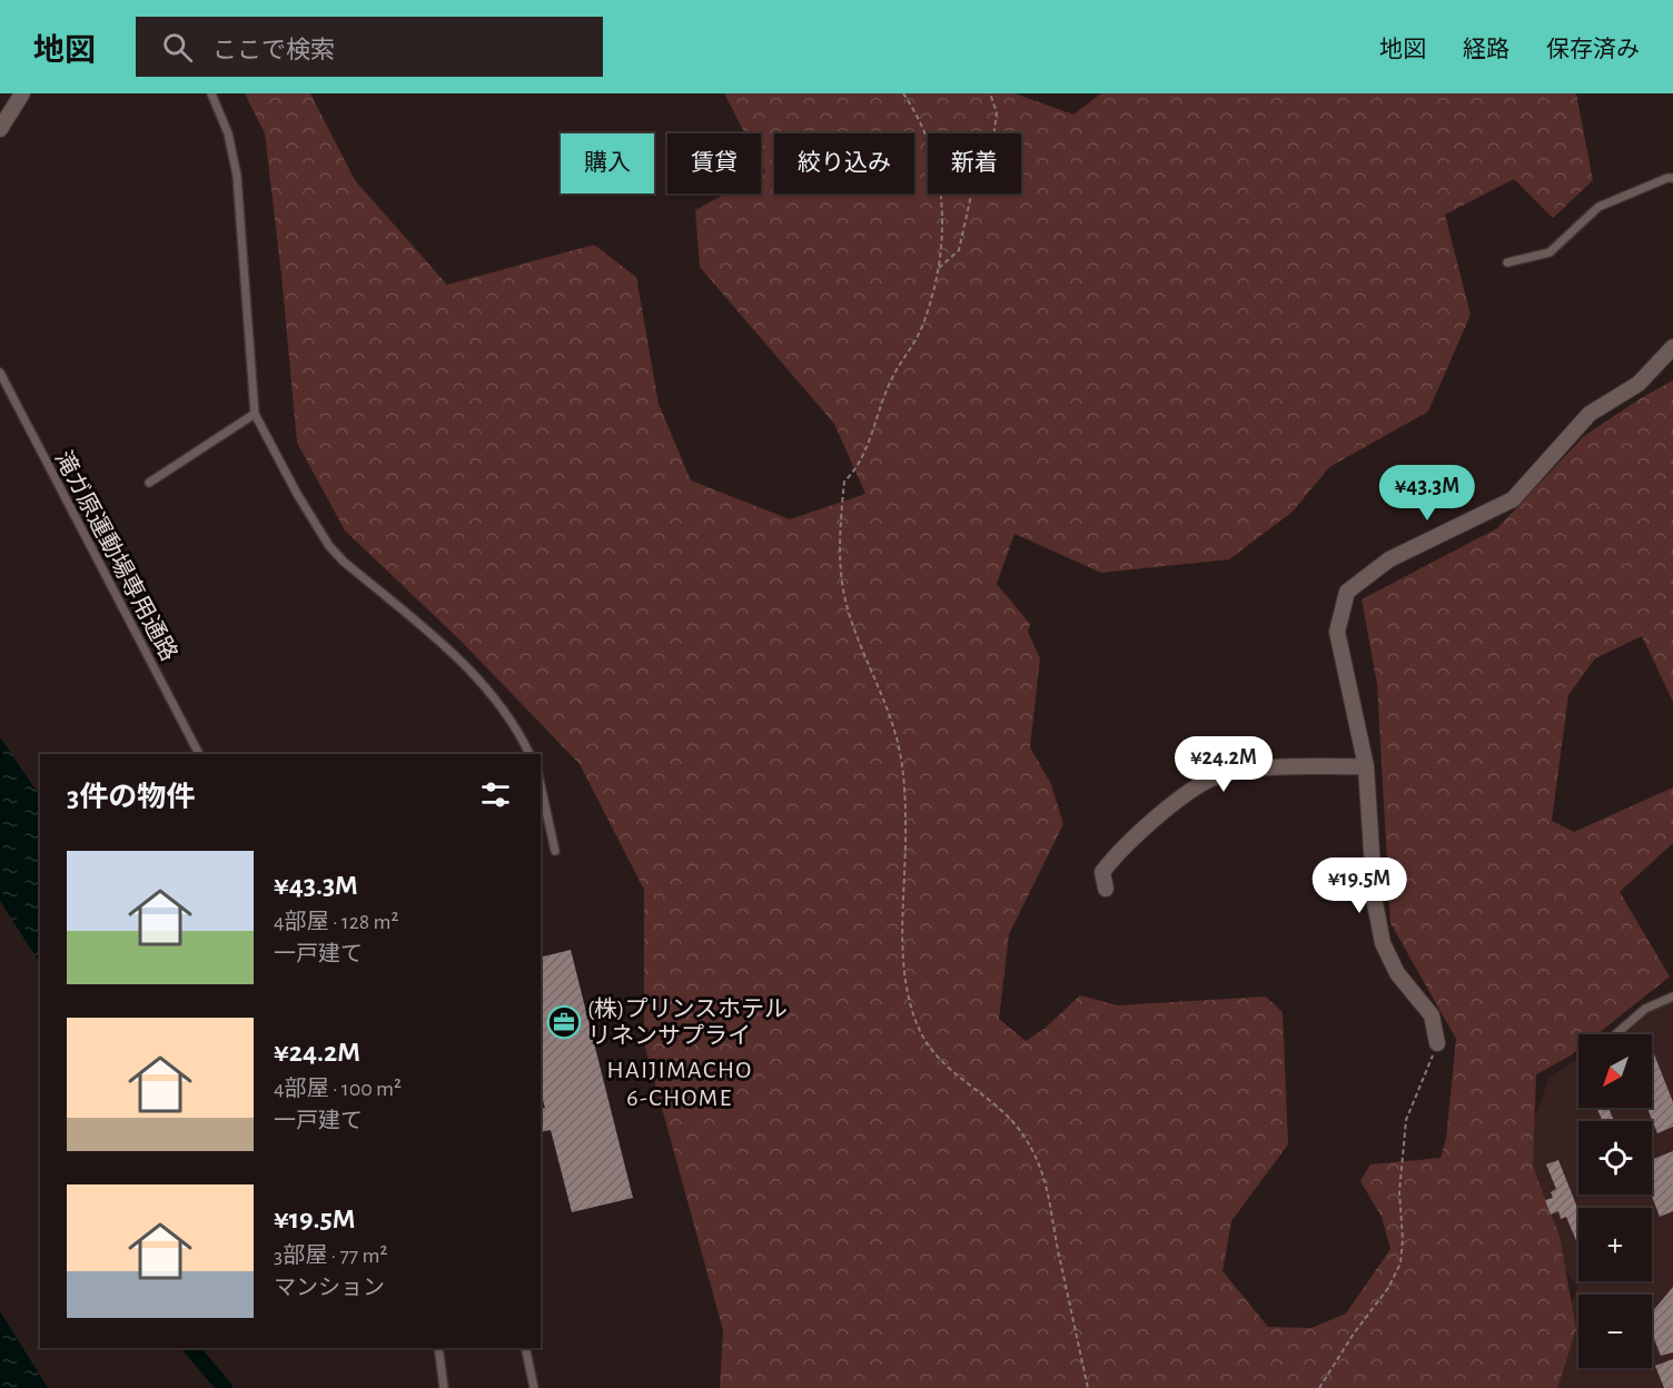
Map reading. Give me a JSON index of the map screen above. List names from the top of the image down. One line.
{"streets":{"lane":["滝ガ原運動場専用通路"]},"districts":["HAIJIMACHO 6-CHOME"],"places":{"office":["(株)プリンスホテル リネンサプライ"]},"north":"bottom left","page":{"header":"地図","search":"ここで検索","nav":["地図","経路","保存済み"],"chip":["購入","賃貸","絞り込み","新着"],"price":["¥43.3M","¥24.2M","¥19.5M"],"heading":"3件の物件","list":[{"name":"¥43.3M","note":"4部屋 · 128 m² · 一戸建て"},{"name":"¥24.2M","note":"4部屋 · 100 m² · 一戸建て"},{"name":"¥19.5M","note":"3部屋 · 77 m² · マンション"}],"map_buttons":["+","−"]}}
